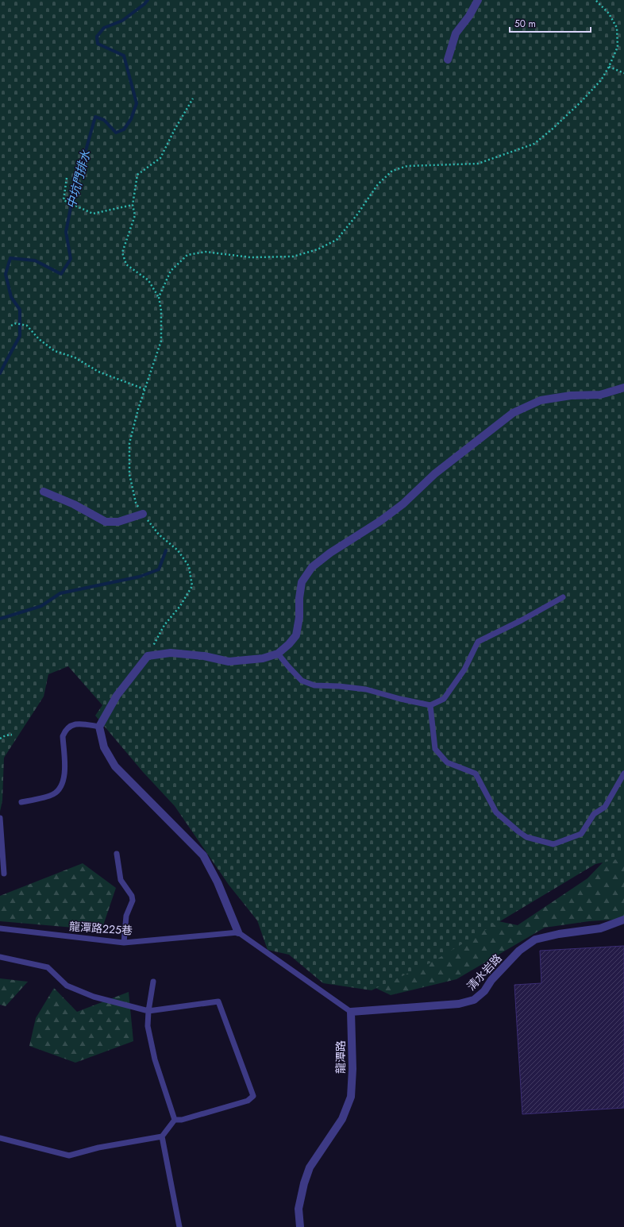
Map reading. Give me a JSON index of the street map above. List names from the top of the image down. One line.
{"streets":{"street":["清水岩路","龍潭路"],"lane":["龍潭路225巷"]},"crossings":[["清水岩路","龍潭路"]],"water":["中坑門排水"],"scale_bar":"50 m"}
